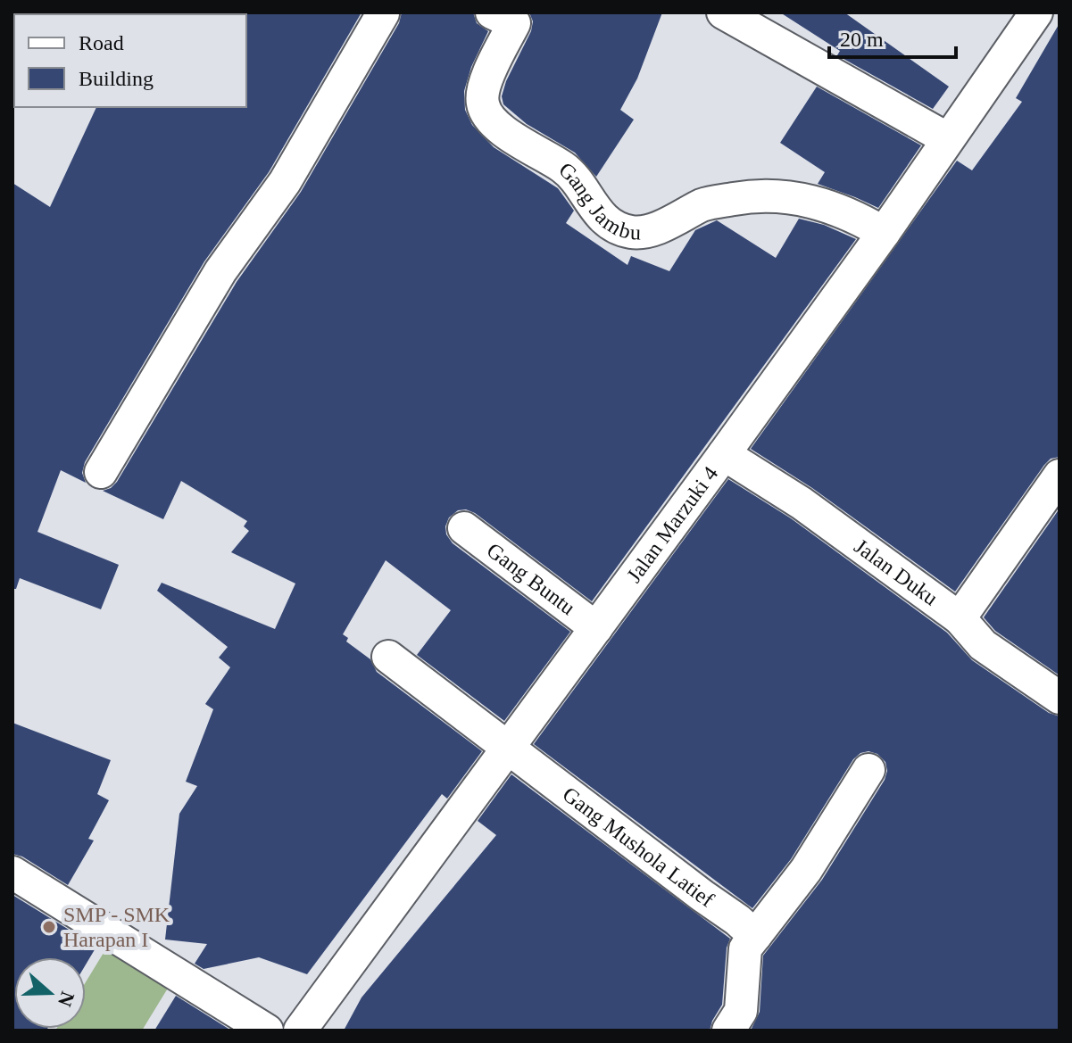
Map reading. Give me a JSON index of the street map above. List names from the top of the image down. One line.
{"streets":{"street":["Gang Jambu","Jalan Marzuki 4","Jalan Duku","Gang Buntu","Gang Mushola Latief"]},"crossings":[["Gang Jambu","Jalan Marzuki 4"],["Jalan Marzuki 4","Jalan Duku"],["Jalan Marzuki 4","Gang Buntu"],["Jalan Marzuki 4","Gang Mushola Latief"]],"places":["SMP - SMK Harapan I"],"legend":["Road","Building"],"scale_bar":"20 m","north":"right"}
